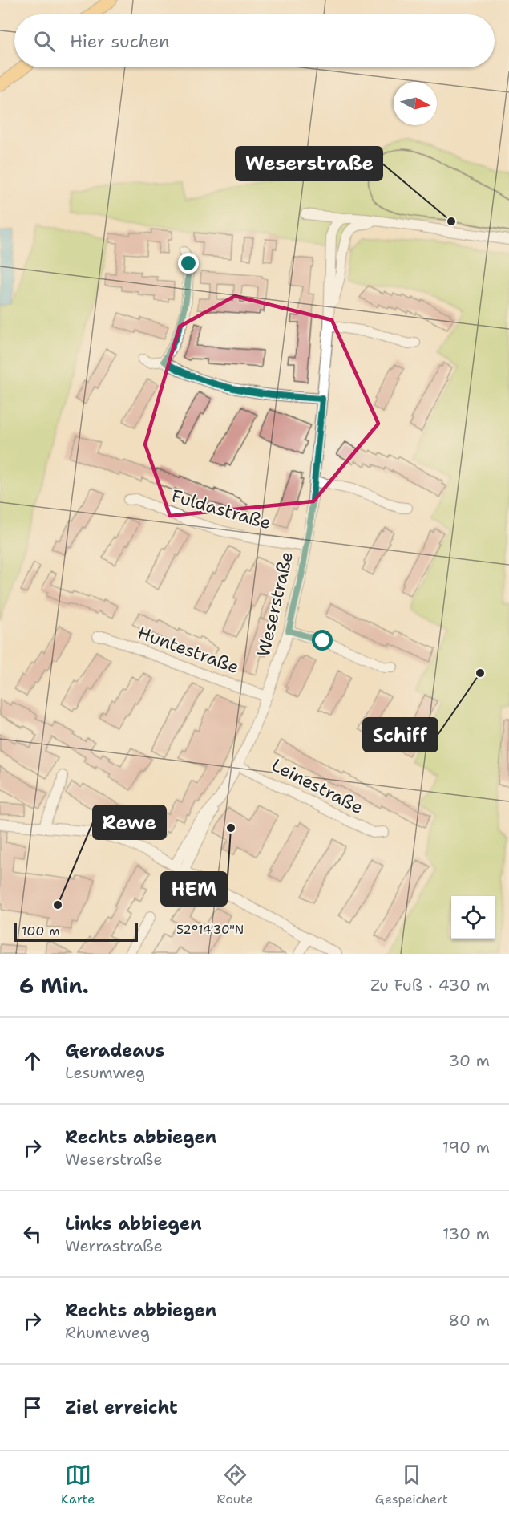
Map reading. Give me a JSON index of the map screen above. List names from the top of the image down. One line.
{"streets":{"street":["Fuldastraße","Weserstraße","Huntestraße","Leinestraße"]},"crossings":[["Fuldastraße","Weserstraße"],["Weserstraße","Huntestraße"],["Weserstraße","Leinestraße"]],"places":["Weserstraße","Schiff","HEM","Rewe"],"scale_bar":"100 m","north":"right","page":{"search":"Hier suchen","scale":"100 m","heading":["6 Min.","Zu Fuß · 430 m"],"list":[["Geradeaus","Lesumweg","30 m"],["Rechts abbiegen","Weserstraße","190 m"],["Links abbiegen","Werrastraße","130 m"],["Rechts abbiegen","Rhumeweg","80 m"],"Ziel erreicht"],"nav":["Karte","Route","Gespeichert"]},"coordinates":["52°14'30\"N"]}
